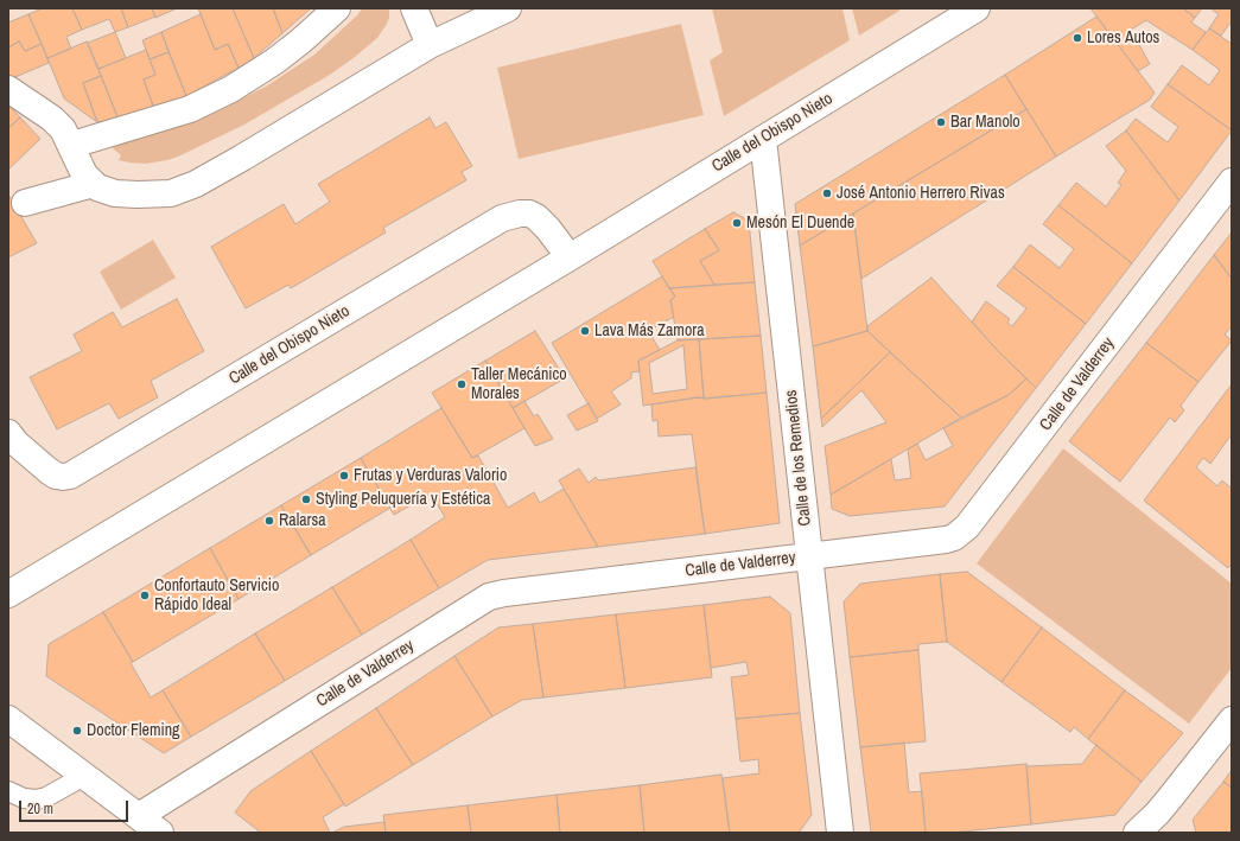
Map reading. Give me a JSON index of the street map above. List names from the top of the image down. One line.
{"streets":{"street":["Calle del Obispo Nieto","Calle de Valderrey","Calle de los Remedios"]},"crossings":[["Calle del Obispo Nieto","Calle de los Remedios"],["Calle de Valderrey","Calle de los Remedios"]],"places":["Lores Autos","Bar Manolo","José Antonio Herrero Rivas","Mesón El Duende","Lava Más Zamora","Taller Mecánico Morales","Frutas y Verduras Valorio","Styling Peluquería y Estética","Ralarsa","Confortauto Servicio Rápido Ideal","Doctor Fleming"],"scale_bar":"20 m"}
